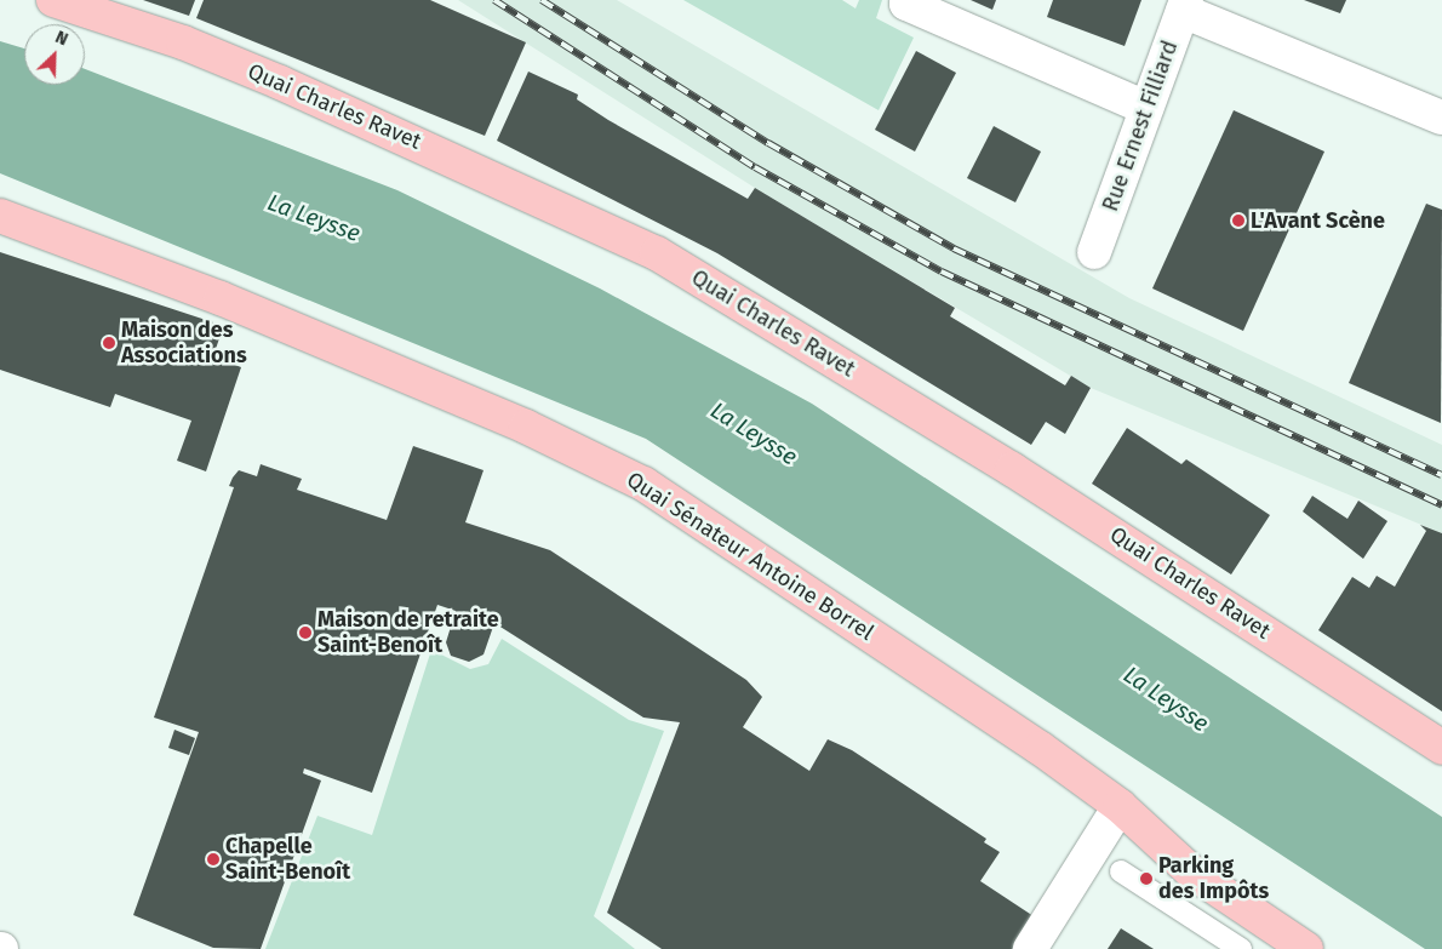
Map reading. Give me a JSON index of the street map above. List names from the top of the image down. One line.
{"streets":{"main road":["Quai Charles Ravet","Quai Sénateur Antoine Borrel"],"street":["Rue Ernest Filliard"]},"water":["La Leysse"],"places":["L'Avant Scène","Maison des Associations","Maison de retraite Saint-Benoît","Chapelle Saint-Benoît","Parking des Impôts"],"north":"top right"}
